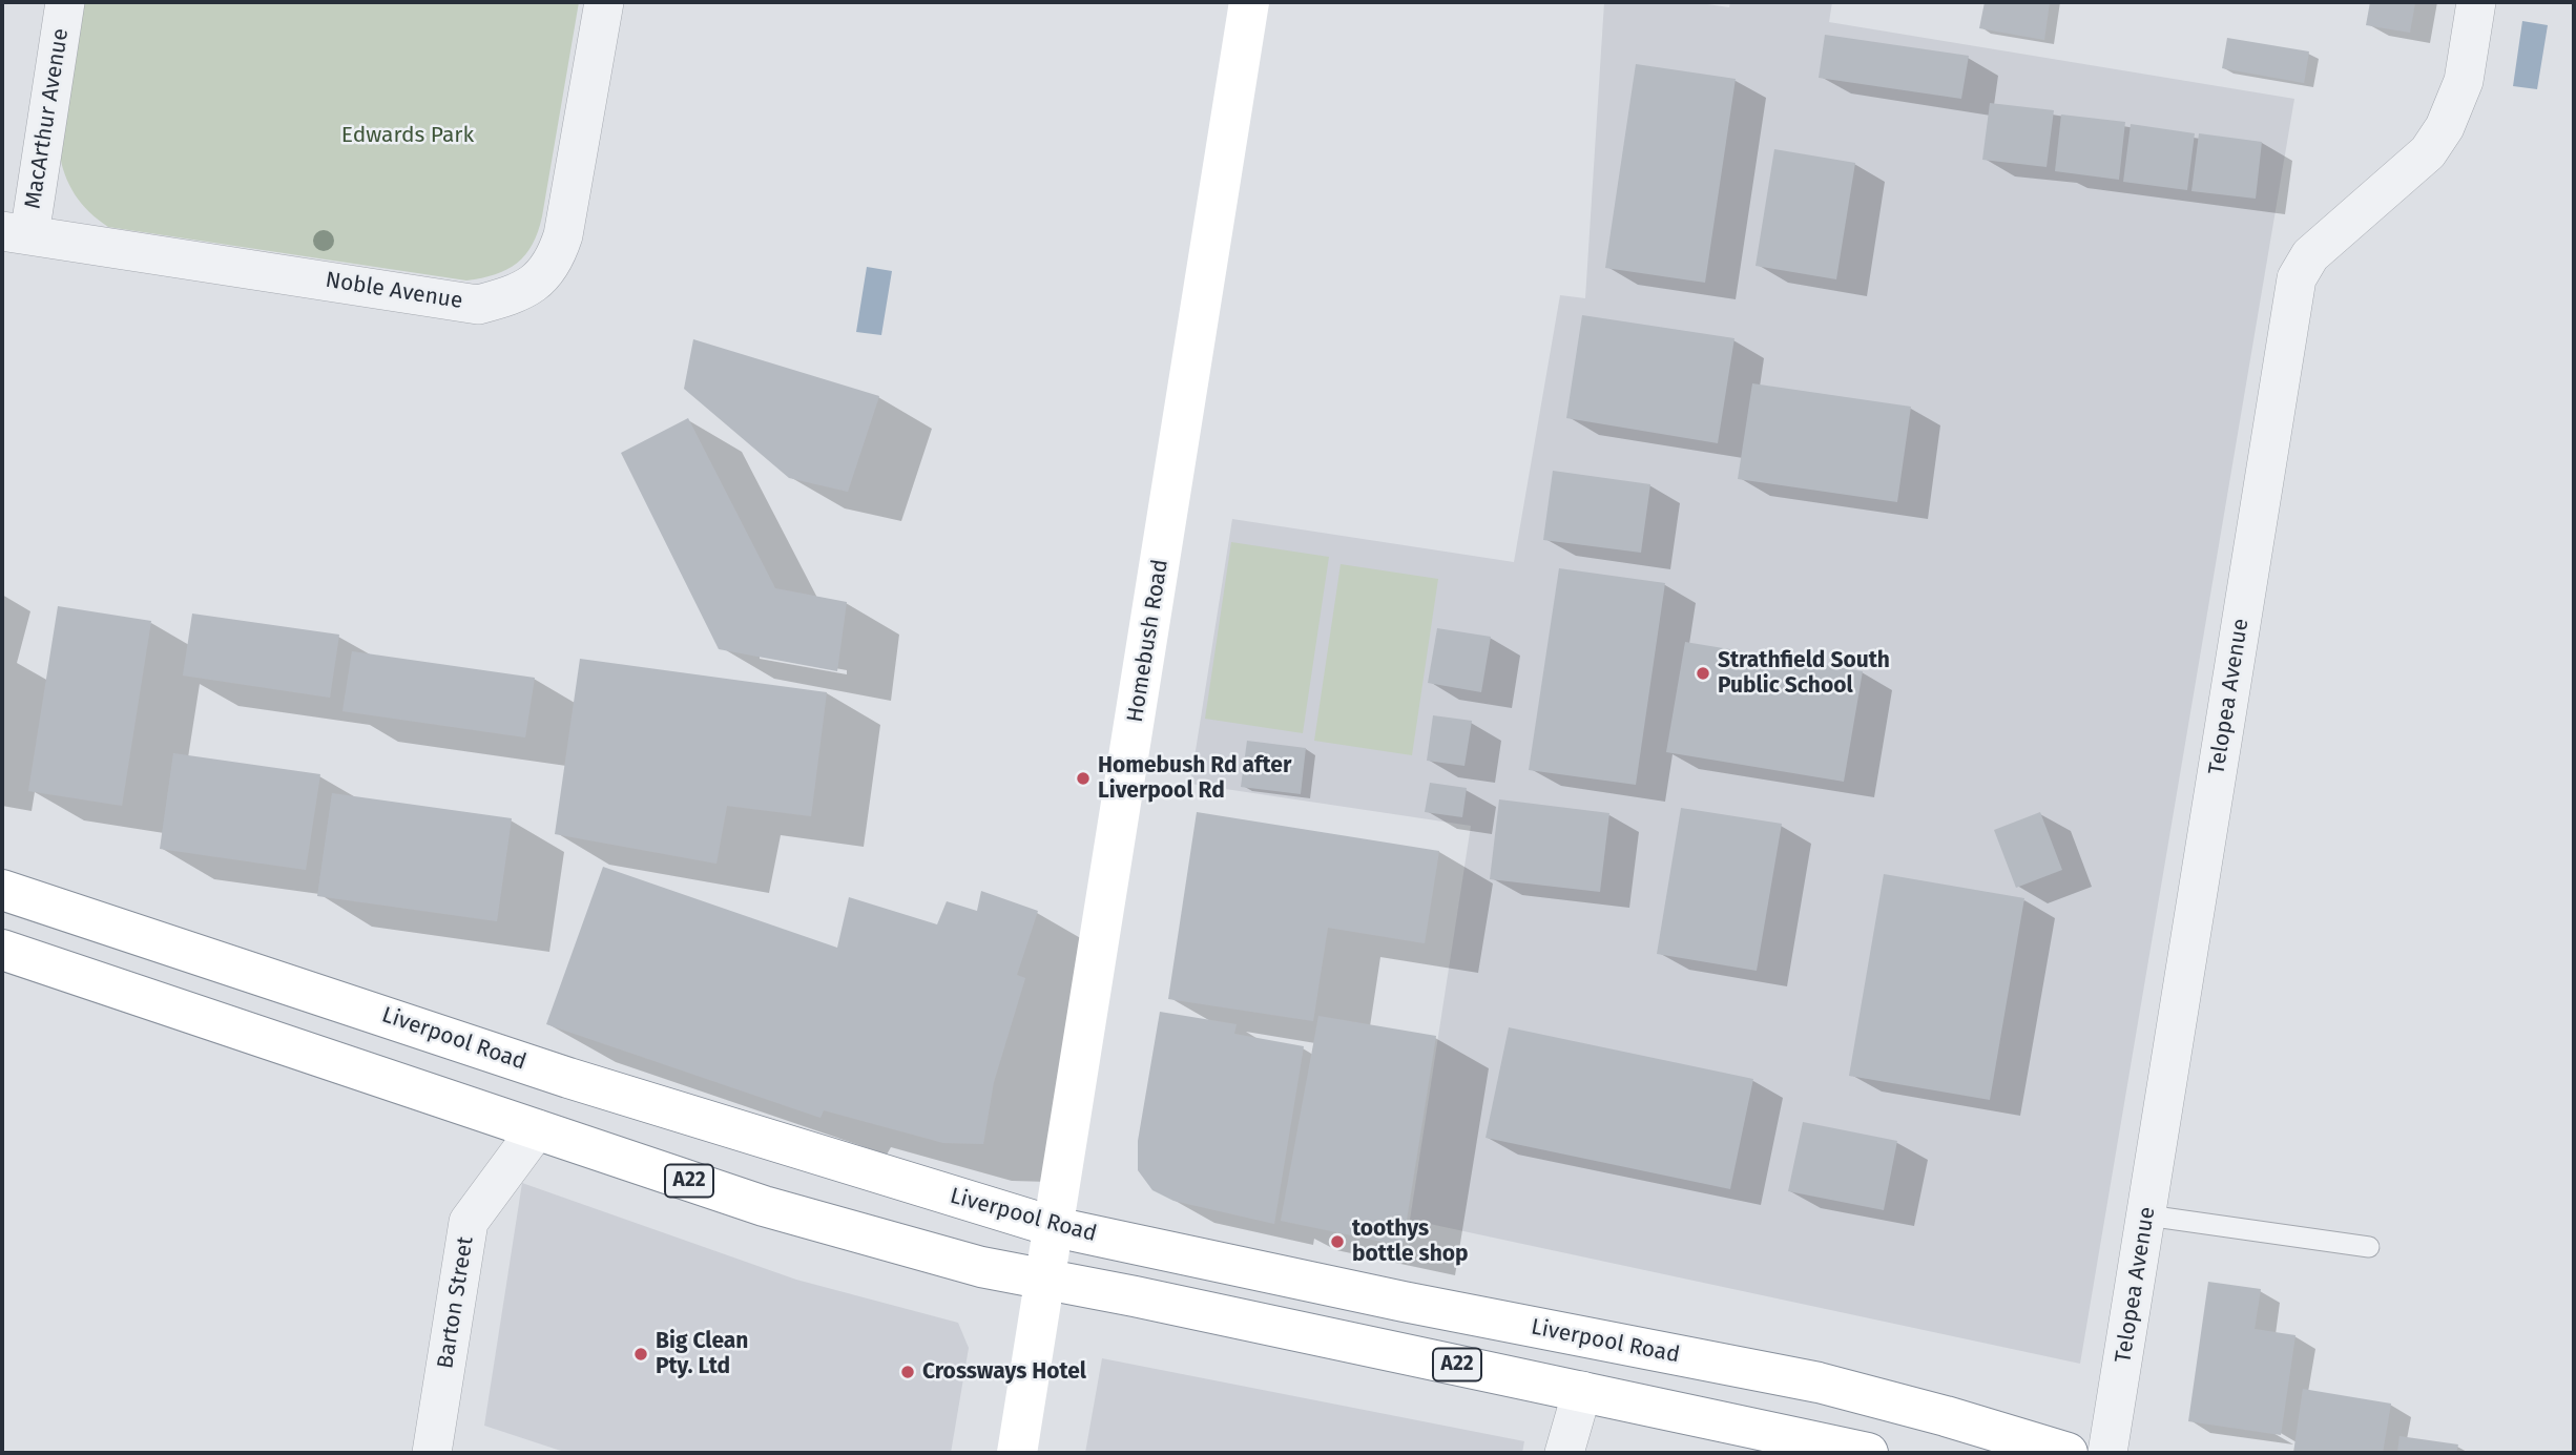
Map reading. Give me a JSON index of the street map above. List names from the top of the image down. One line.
{"streets":{"main road":["Homebush Road","Liverpool Road","A22"],"street":["MacArthur Avenue","Noble Avenue","Telopea Avenue","Barton Street"]},"crossings":[["MacArthur Avenue","Noble Avenue"],["Homebush Road","Liverpool Road"],["Homebush Road","A22"],["A22","Barton Street"]],"parks":["Edwards Park"],"places":["Strathfield South Public School","Homebush Rd after Liverpool Rd","toothys bottle shop","Big Clean Pty. Ltd","Crossways Hotel"]}
